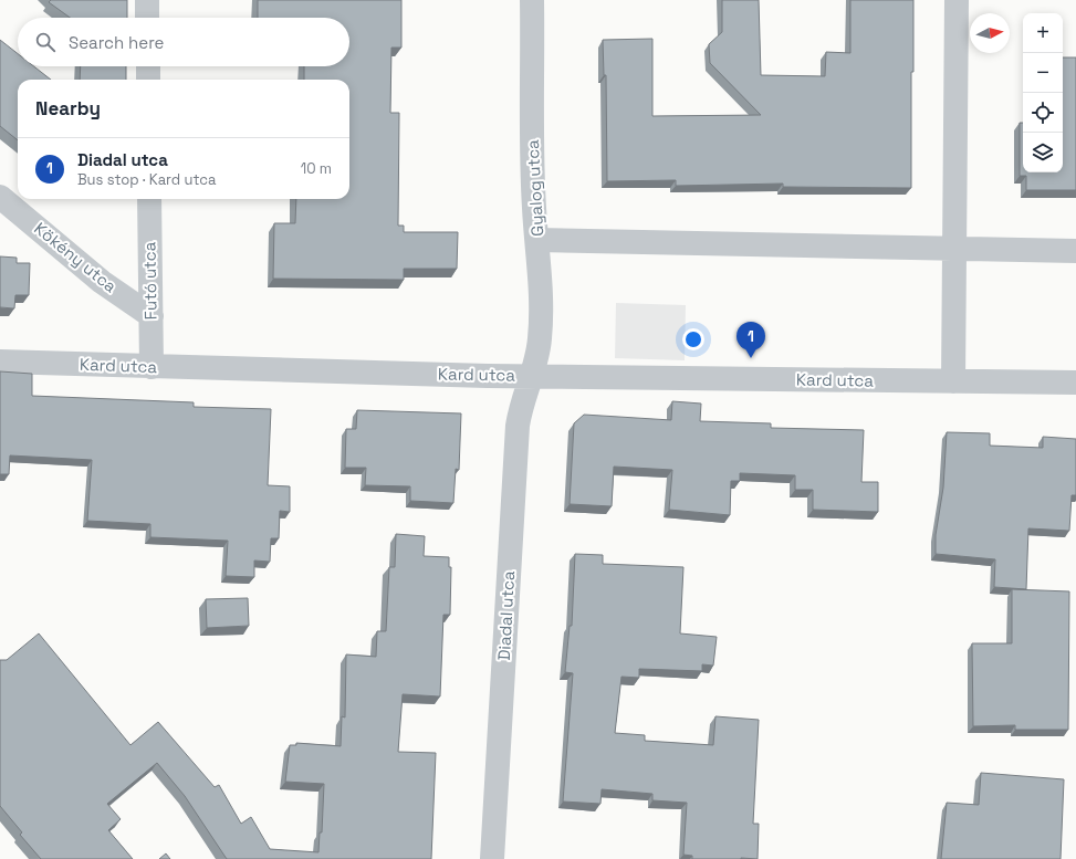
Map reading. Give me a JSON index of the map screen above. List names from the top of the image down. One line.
{"streets":{"street":["Gyalog utca","Kökény utca","Futó utca","Kard utca","Diadal utca"]},"crossings":[["Gyalog utca","Kard utca"],["Gyalog utca","Diadal utca"],["Kökény utca","Futó utca"],["Futó utca","Kard utca"],["Kard utca","Diadal utca"]],"north":"right","page":{"map_buttons":["+","−"],"search":"Search here","heading":"Nearby","list":[{"mark":"1","name":"Diadal utca","note":"Bus stop · Kard utca","value":"10 m"}],"pins":"1"}}
